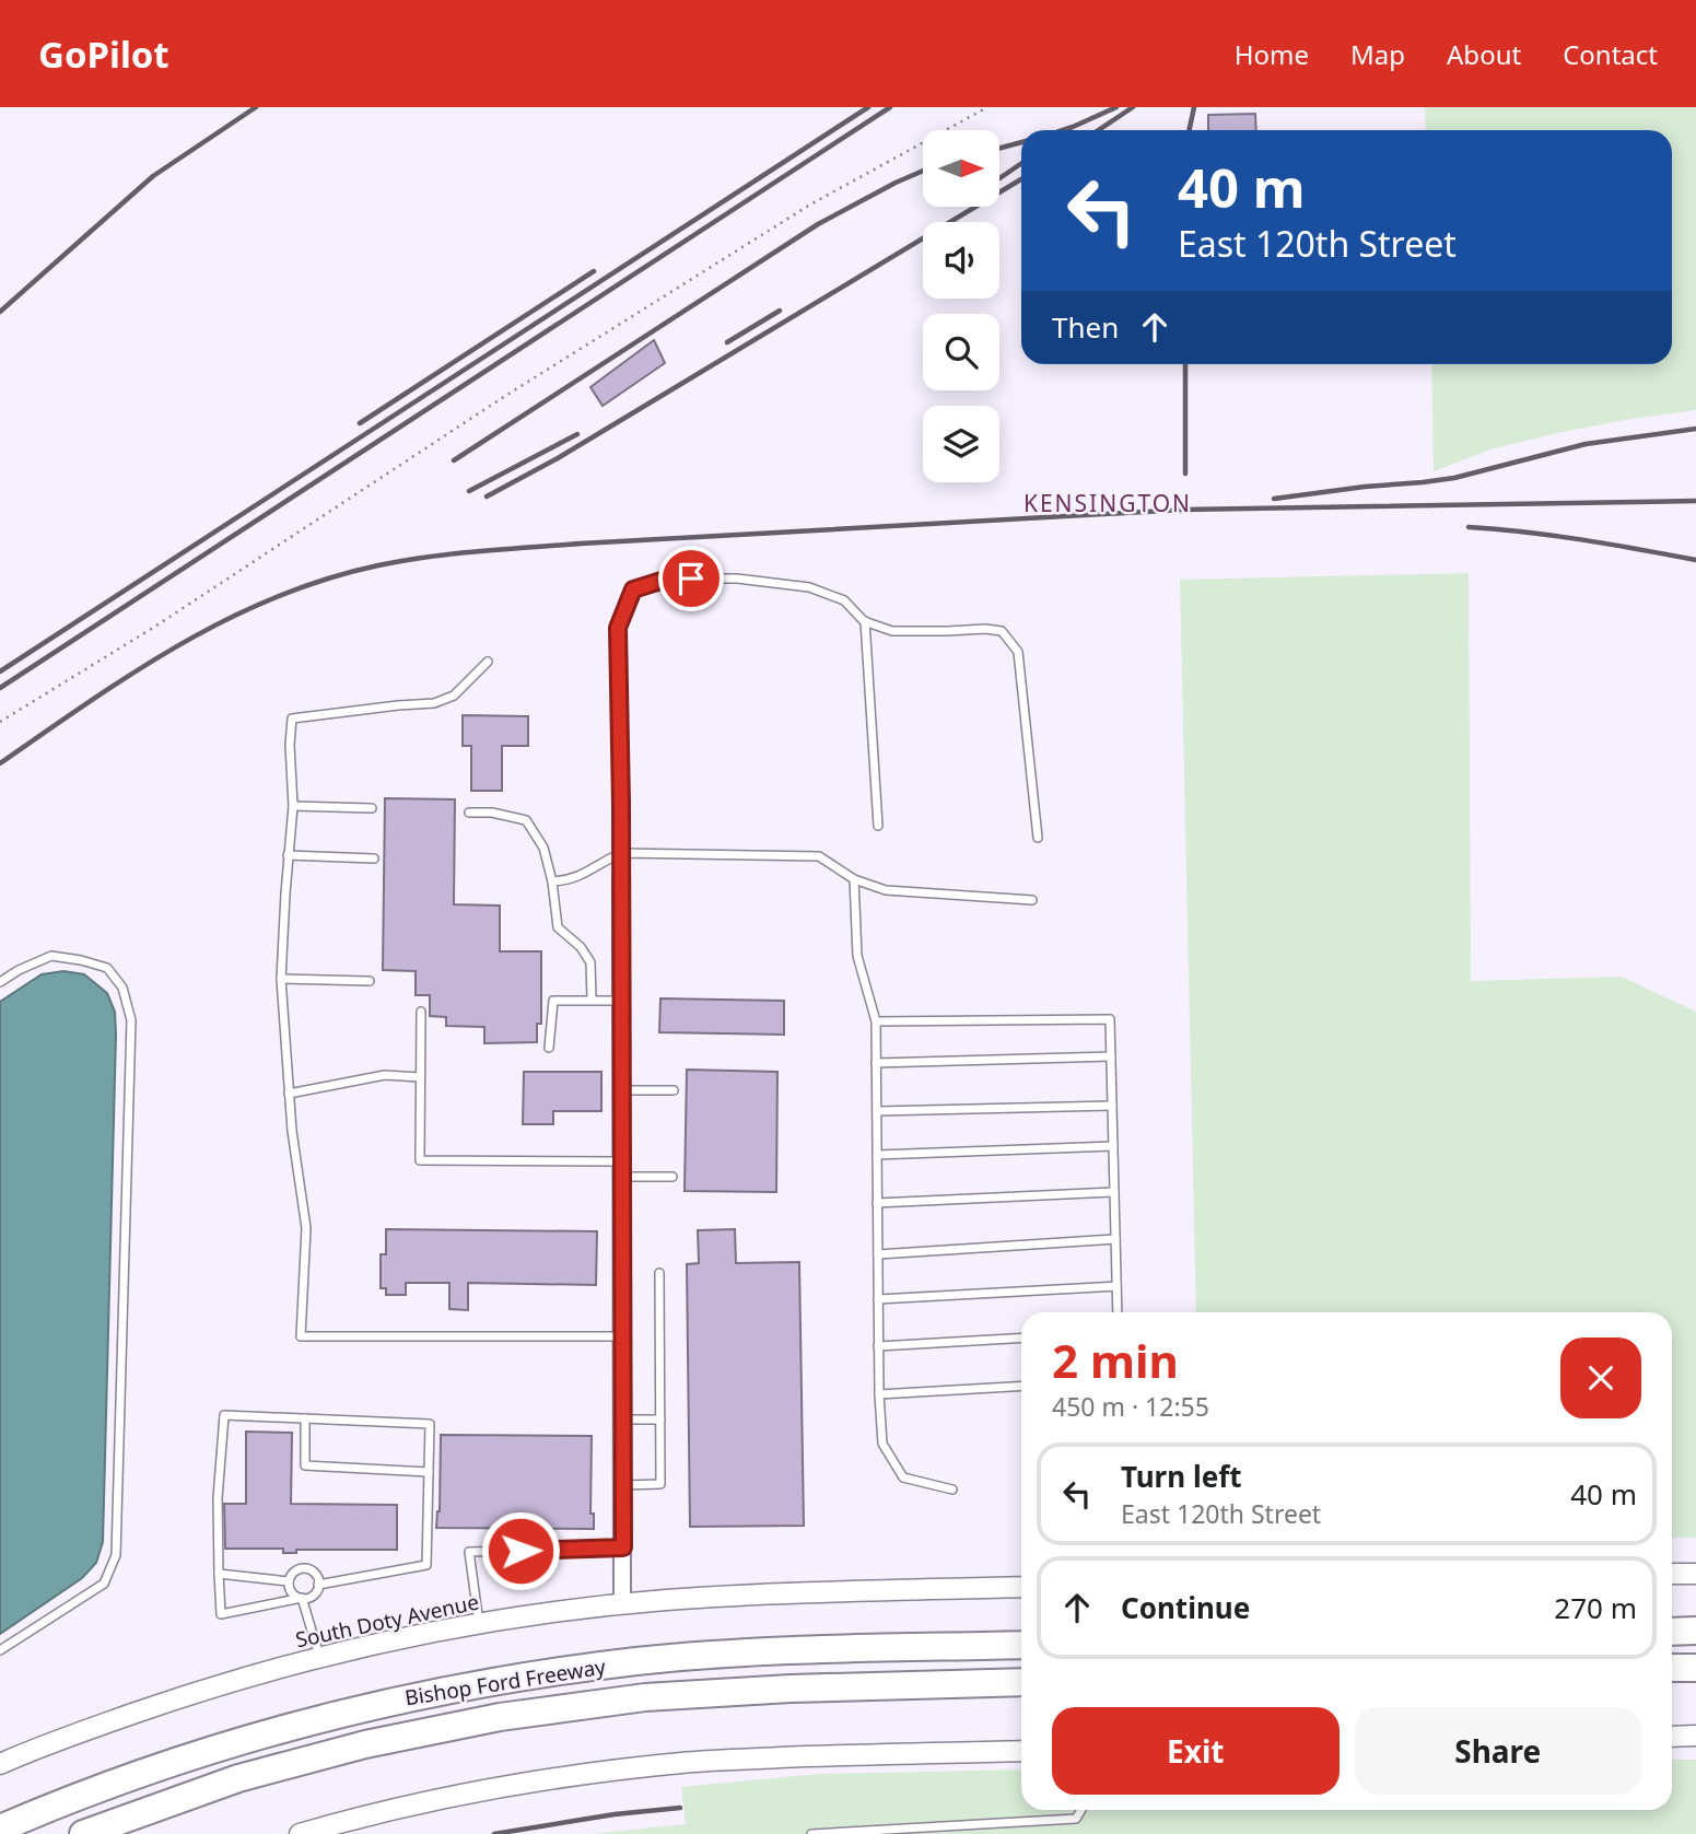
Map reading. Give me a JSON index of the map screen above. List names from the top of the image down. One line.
{"streets":{"highway":["Bishop Ford Freeway"],"street":["South Doty Avenue"]},"districts":["KENSINGTON"],"north":"right","page":{"header":"GoPilot","nav":["Home","Map","About","Contact"],"turn":["40 m","East 120th Street"],"then":"Then","heading":["2 min","450 m · 12:55"],"list":[{"name":"Turn left","note":"East 120th Street","value":"40 m"},{"name":"Continue","value":"270 m"}],"buttons":["Exit","Share"]}}
